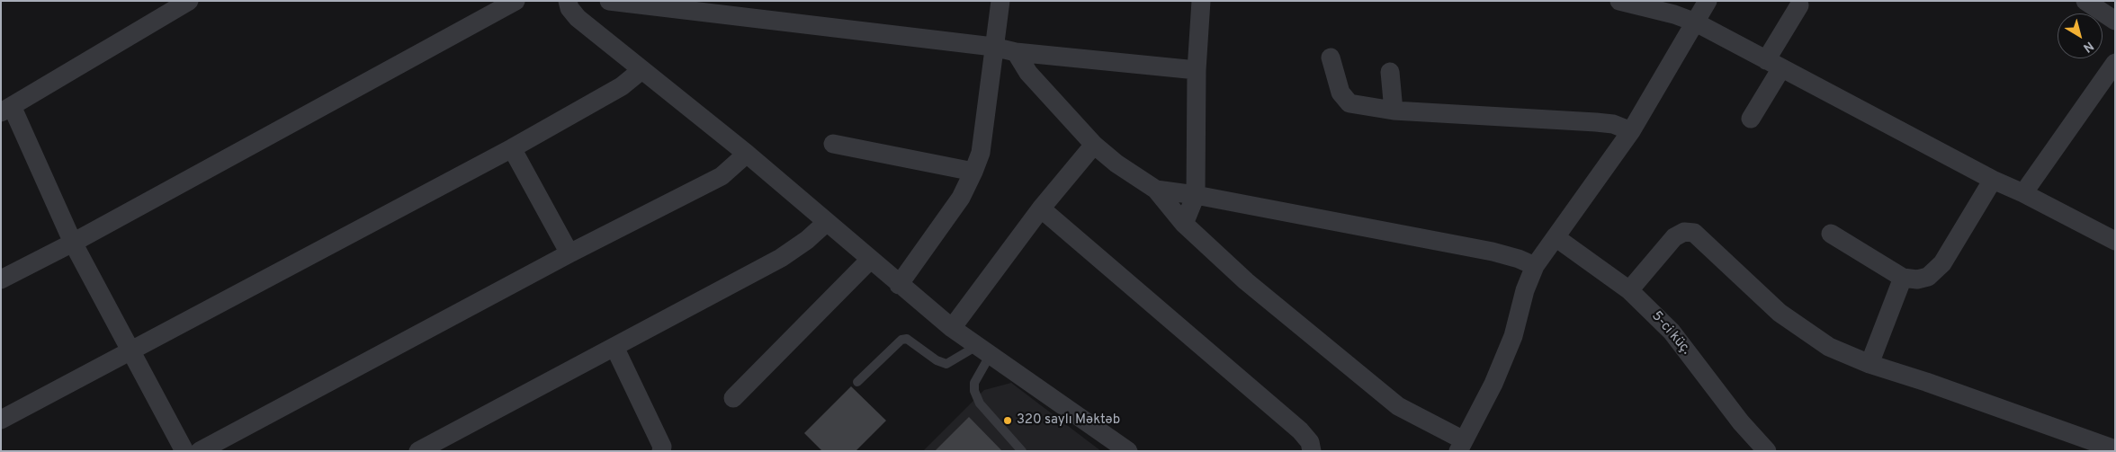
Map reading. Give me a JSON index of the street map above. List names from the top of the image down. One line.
{"streets":{"street":["5-ci küç."]},"places":["320 saylı Məktəb"],"north":"bottom right"}
